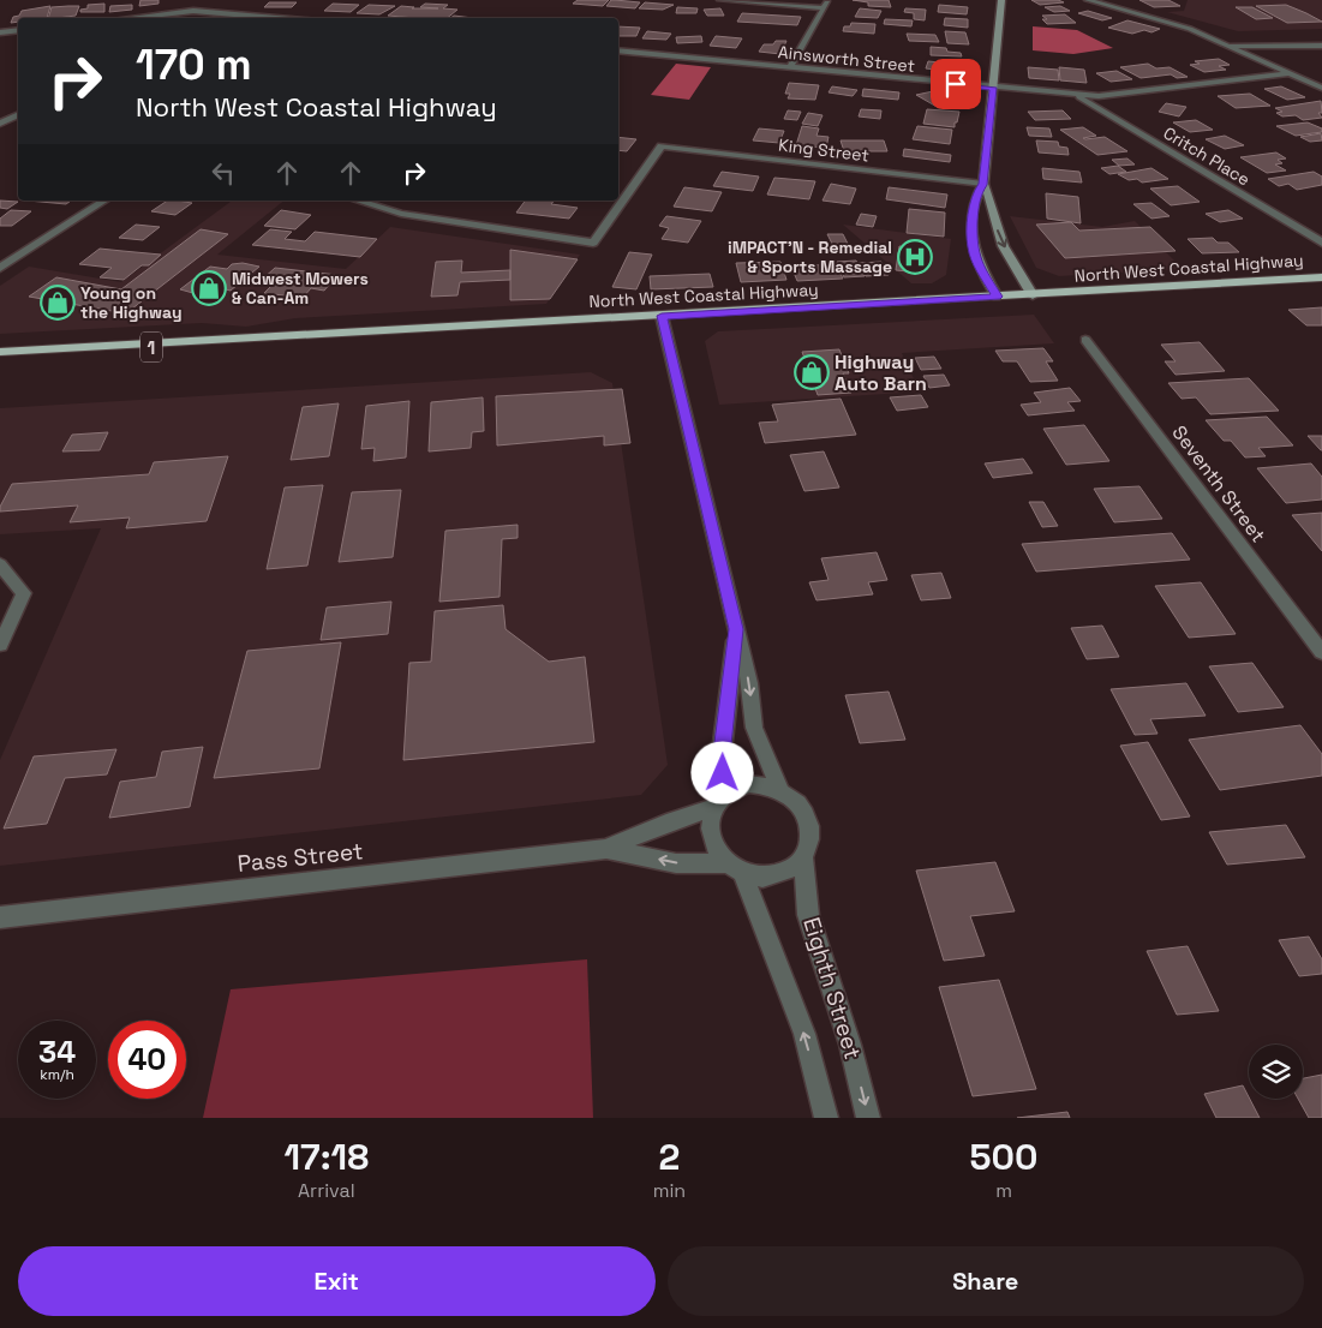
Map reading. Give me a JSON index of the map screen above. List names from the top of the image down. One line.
{"streets":{"highway":["North West Coastal Highway","1"],"street":["Ainsworth Street","King Street","Critch Place","Seventh Street","Pass Street","Eighth Street"]},"crossings":[["Ainsworth Street","Critch Place"],["Pass Street","Eighth Street"]],"places":{"hospital":["iMPACT'N - Remedial & Sports Massage"],"shop":["Midwest Mowers & Can-Am","Young on the Highway","Highway Auto Barn"]},"page":{"turn":["170 m","North West Coastal Highway"],"speed":"34 km/h","limit":"40","eta":["17:18","Arrival","2","min","500","m"],"buttons":["Exit","Share"]}}
